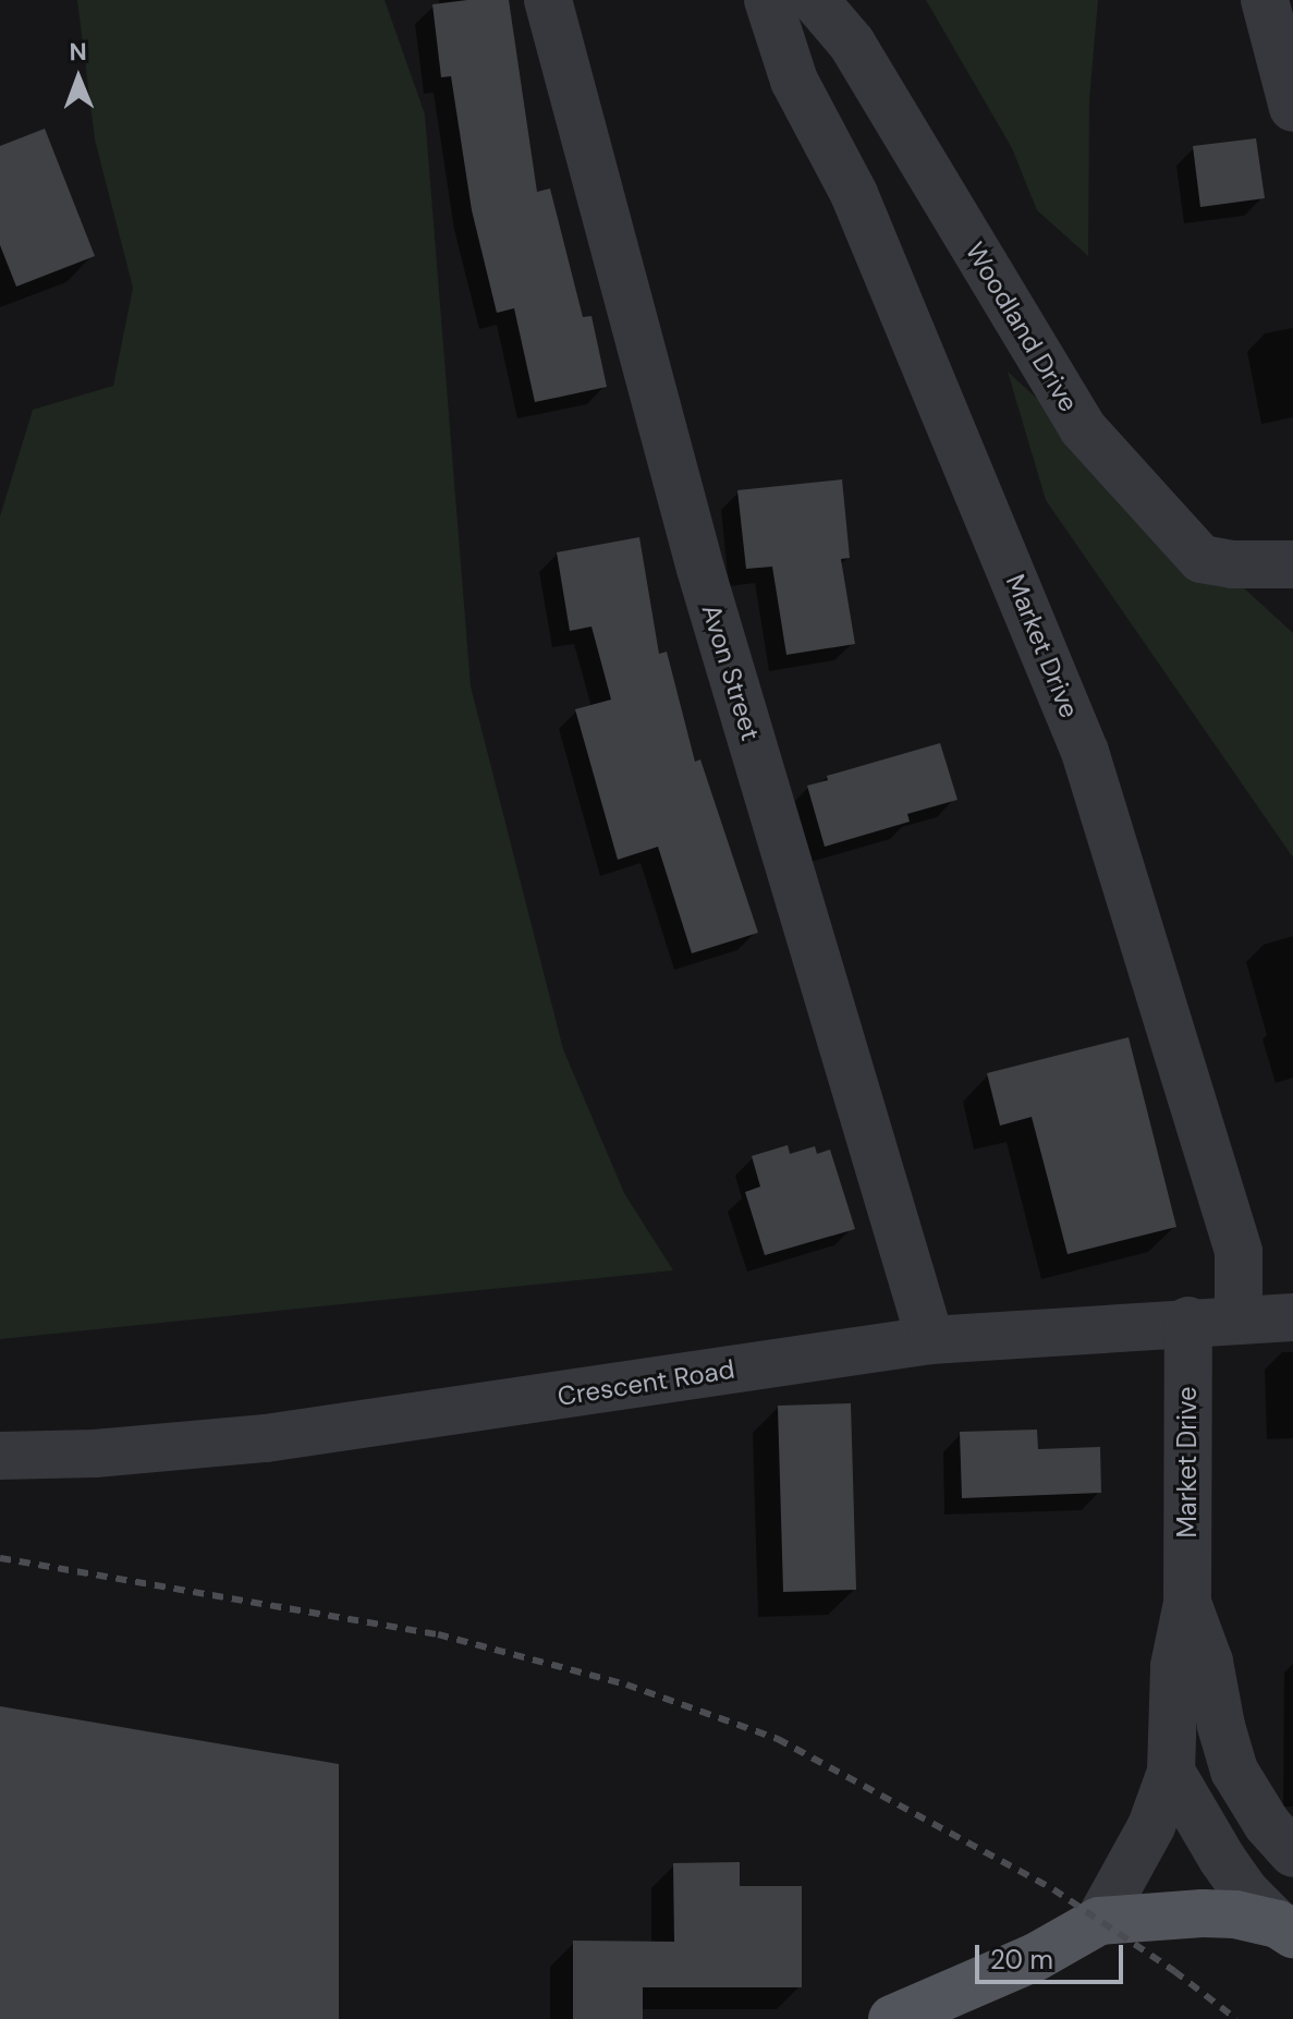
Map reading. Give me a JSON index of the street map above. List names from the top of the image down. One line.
{"streets":{"street":["Woodland Drive","Market Drive","Avon Street","Crescent Road"]},"crossings":[["Market Drive","Crescent Road"],["Avon Street","Crescent Road"]],"scale_bar":"20 m","north":"top"}
